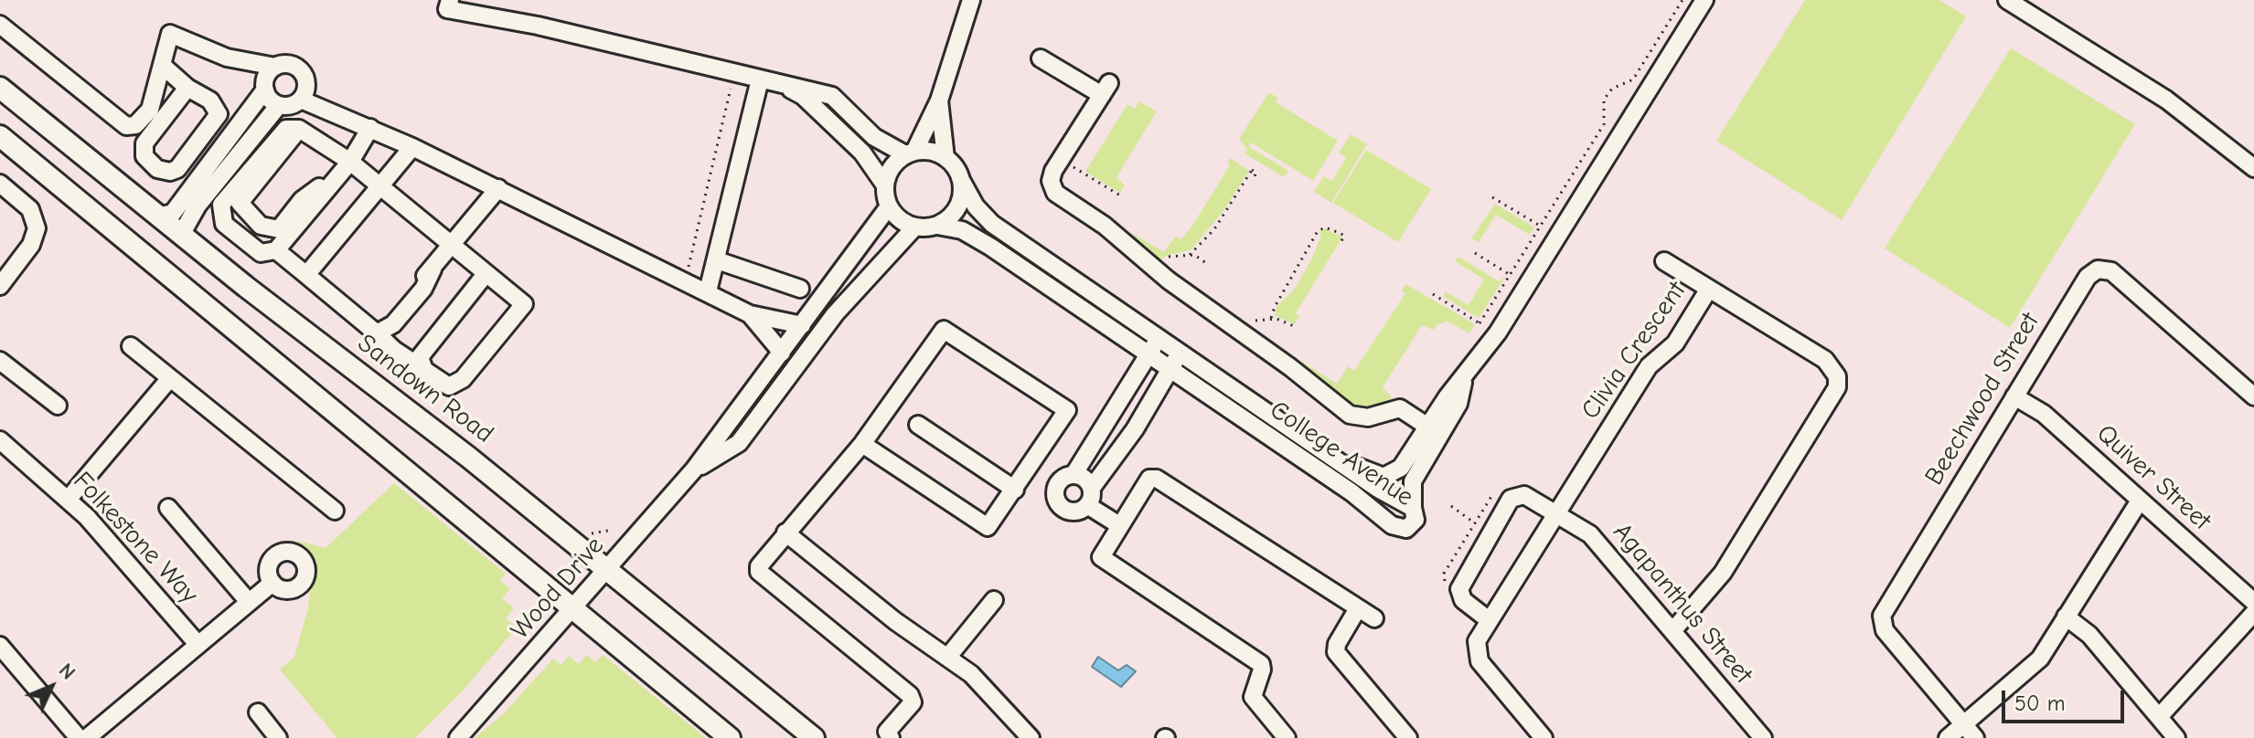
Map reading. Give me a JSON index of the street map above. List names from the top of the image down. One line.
{"streets":{"main road":["Sandown Road"],"street":["Clivia Crescent","Beechwood Street","College Avenue","Quiver Street","Folkestone Way","Wood Drive","Agapanthus Street"]},"crossings":[["Clivia Crescent","Agapanthus Street"],["Sandown Road","Wood Drive"],["Beechwood Street","Quiver Street"],["College Avenue","Wood Drive"]],"scale_bar":"50 m","north":"top right"}
